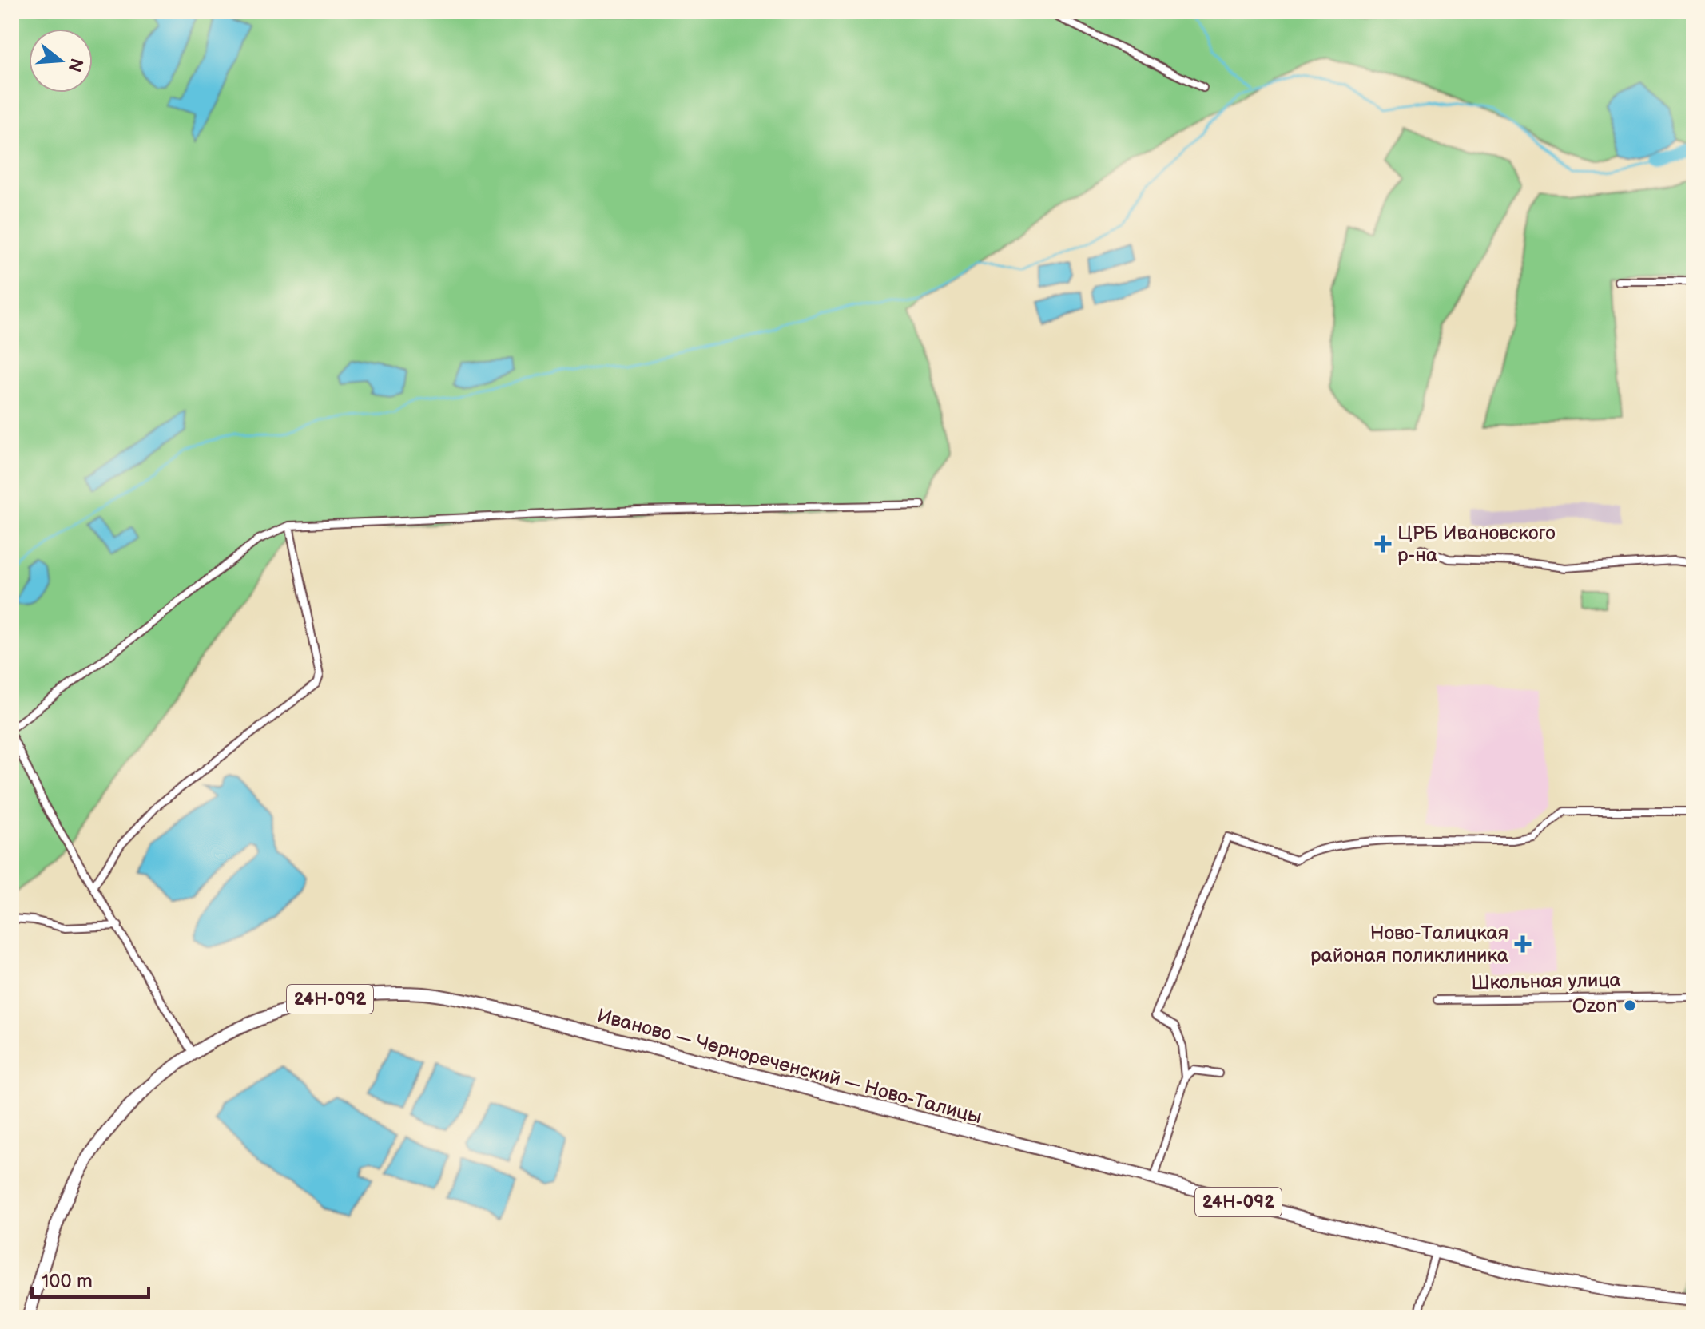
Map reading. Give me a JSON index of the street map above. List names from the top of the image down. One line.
{"streets":{"main road":["24Н-092","Иваново — Чернореченский — Ново-Талицы"],"street":["Школьная улица"]},"places":{"health":["ЦРБ Ивановского р-на","Ново-Талицкая районая поликлиника"],"other":["Ozon"]},"scale_bar":"100 m","north":"right"}
